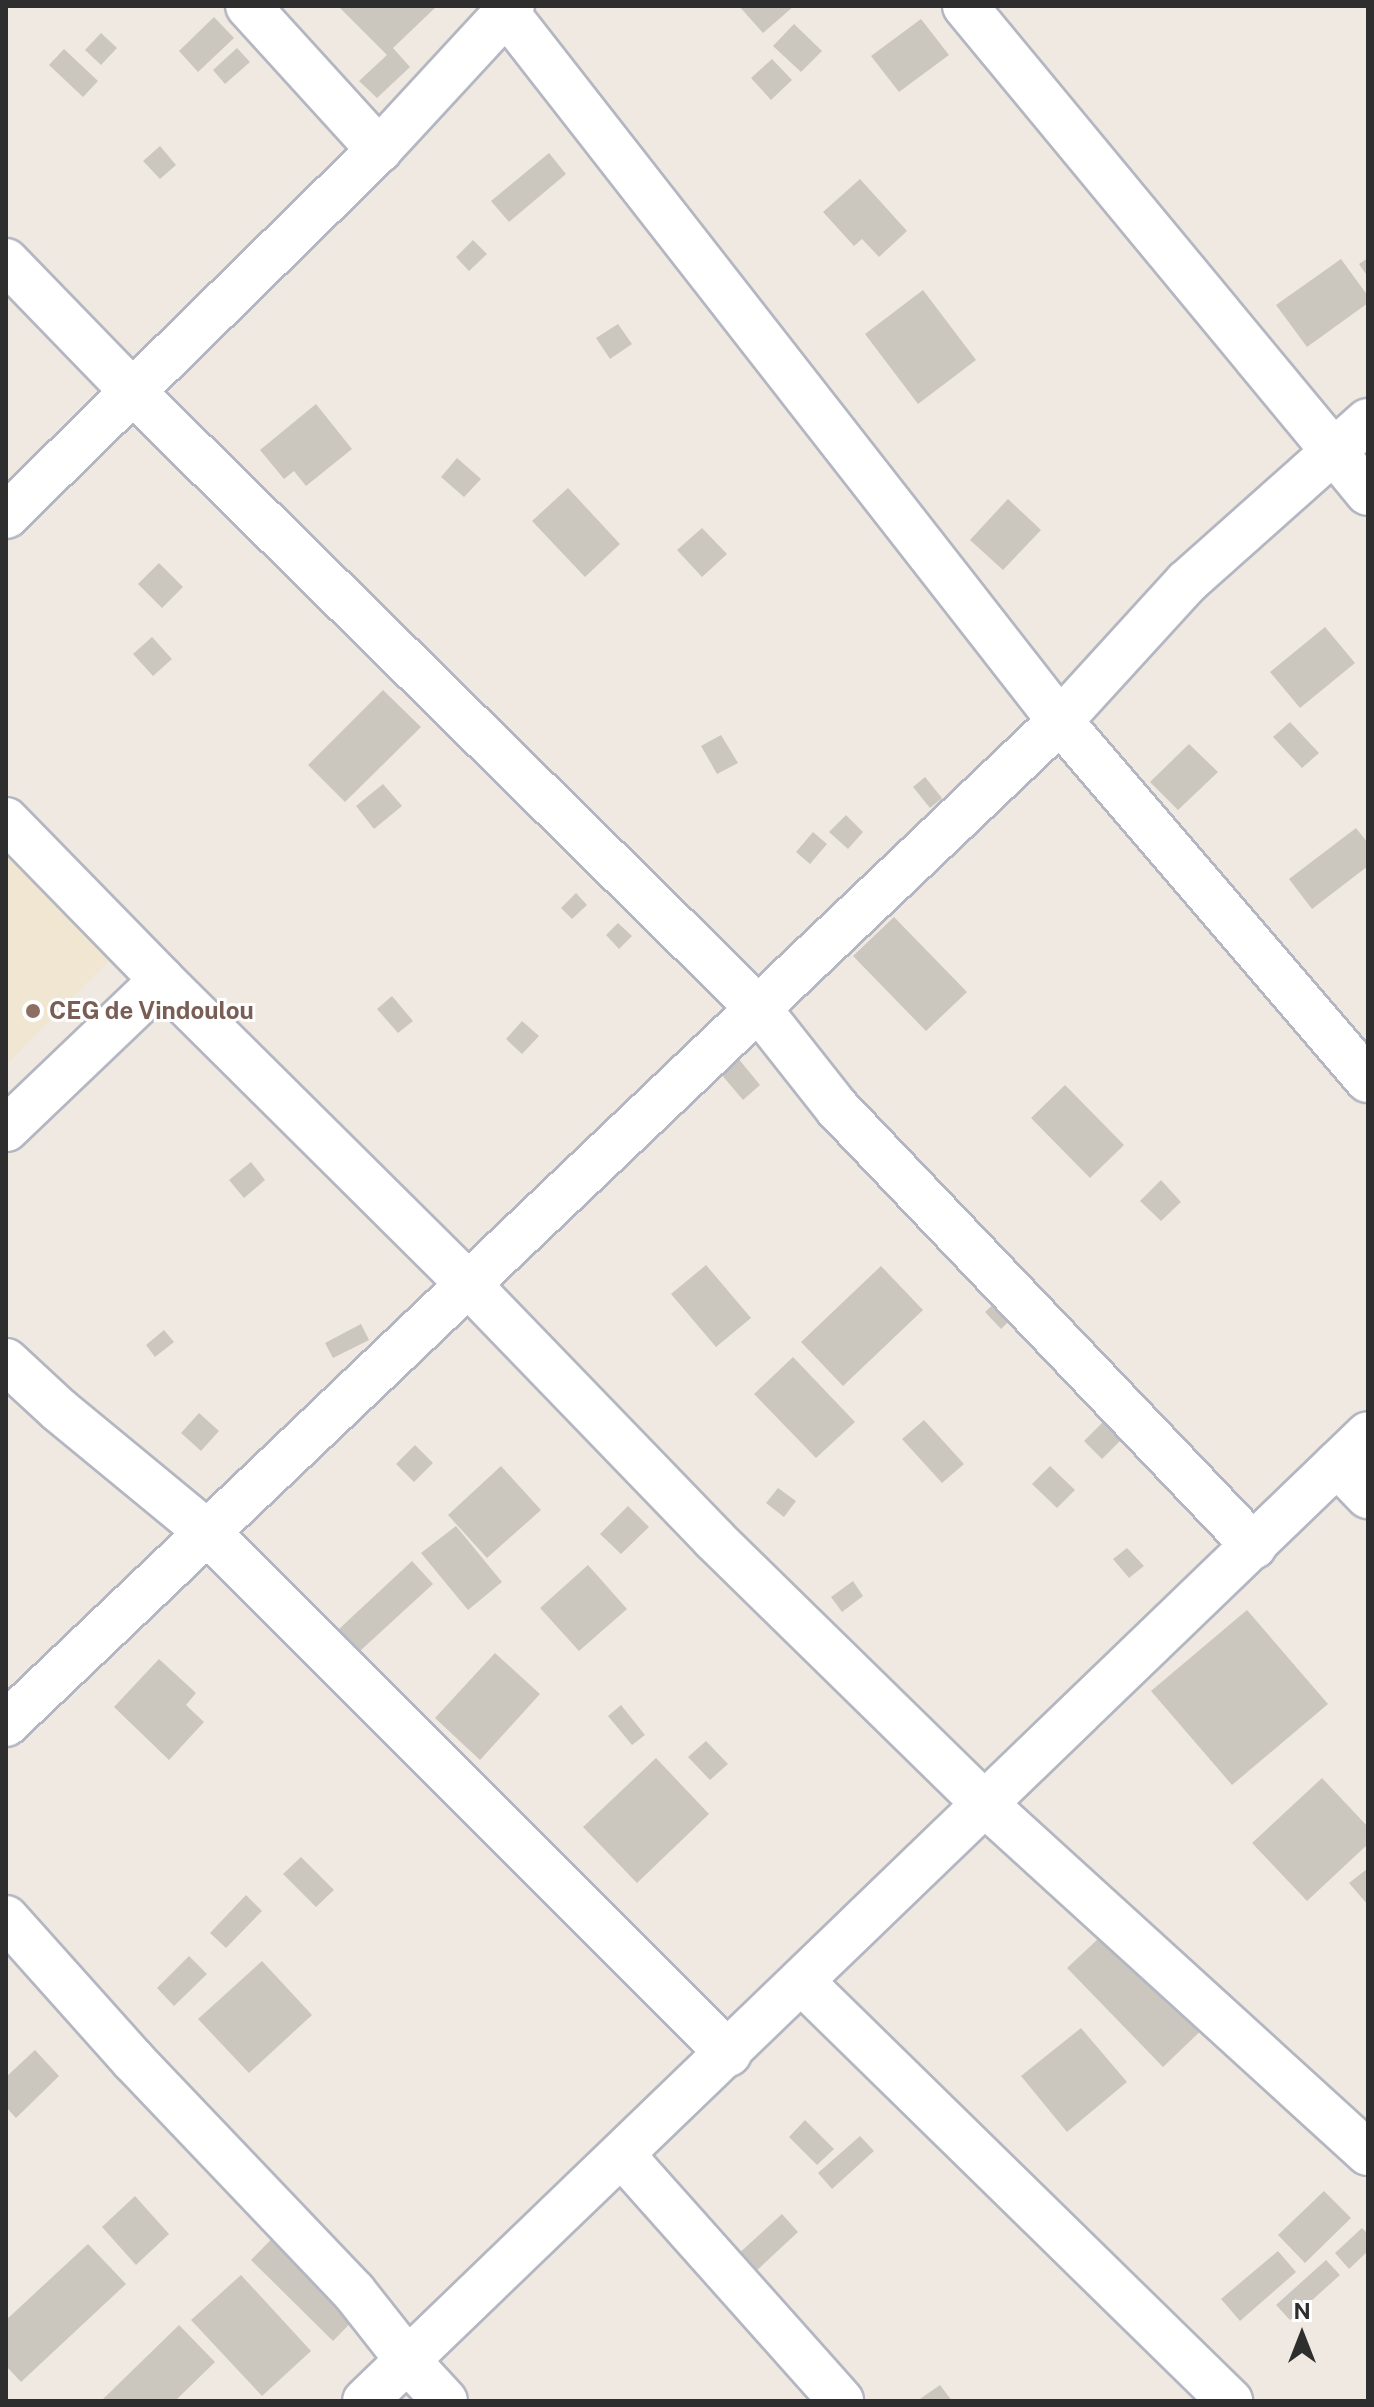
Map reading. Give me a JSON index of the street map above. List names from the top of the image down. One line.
{"places":["CEG de Vindoulou"],"north":"top"}
